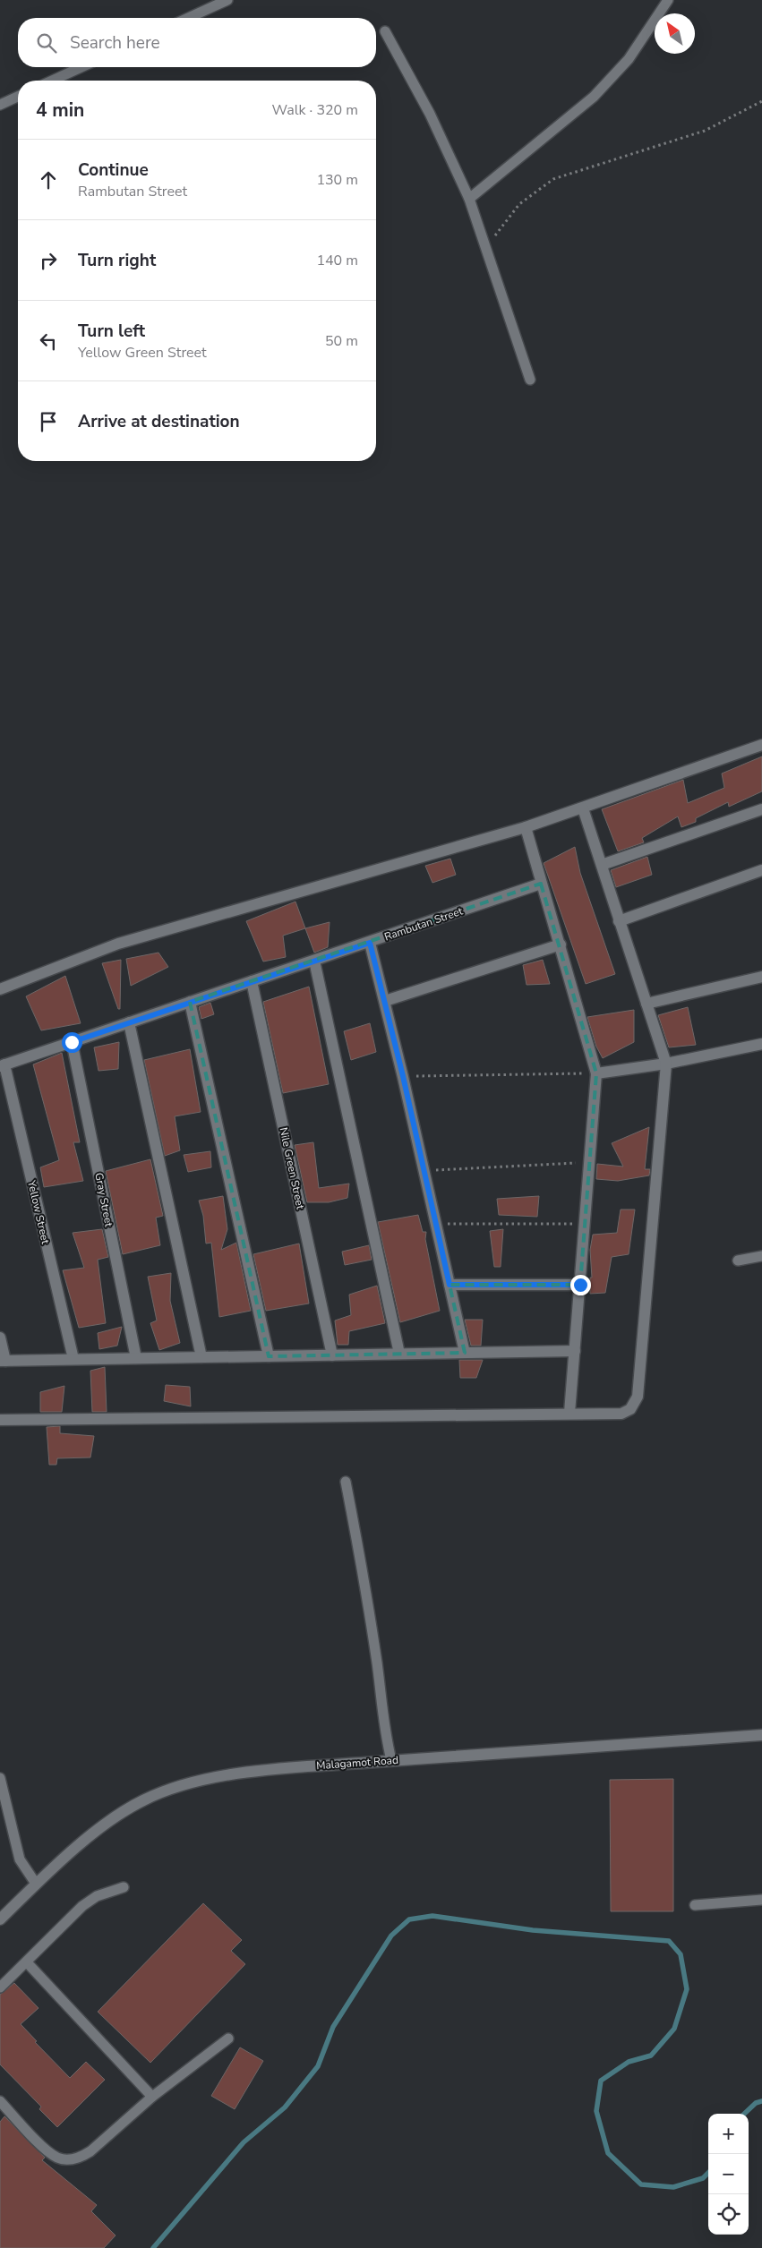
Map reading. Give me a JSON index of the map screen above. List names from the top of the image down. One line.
{"streets":{"street":["Rambutan Street","Nile Green Street","Gray Street","Yellow Street","Malagamot Road"]},"crossings":[["Rambutan Street","Nile Green Street"],["Rambutan Street","Gray Street"],["Rambutan Street","Yellow Street"]],"north":"top left","page":{"search":"Search here","heading":["4 min","Walk · 320 m"],"list":[["Continue","Rambutan Street","130 m"],["Turn right","140 m"],["Turn left","Yellow Green Street","50 m"],"Arrive at destination"],"map_buttons":["+","−"]}}
